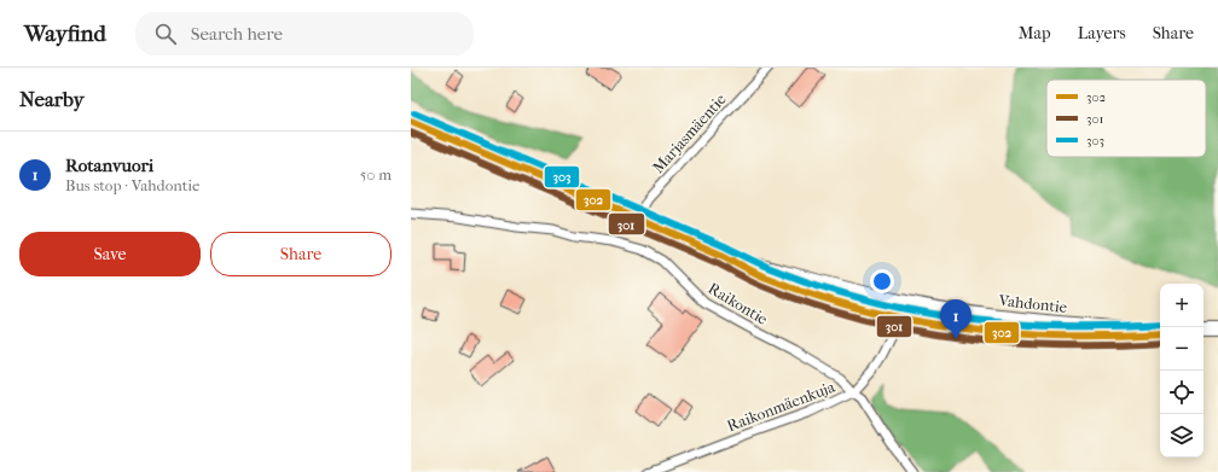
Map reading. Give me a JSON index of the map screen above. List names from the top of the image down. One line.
{"streets":{"main road":["Vahdontie"],"street":["Marjasmäentie","Raikontie","Raikonmäenkuja"]},"crossings":[["Raikontie","Raikonmäenkuja"],["Vahdontie","Raikonmäenkuja"]],"lines":["transit line 303","transit line 302","transit line 301"],"legend":["302","301","303"],"page":{"header":"Wayfind","search":"Search here","nav":["Map","Layers","Share"],"heading":"Nearby","list":[{"mark":"1","name":"Rotanvuori","note":"Bus stop · Vahdontie","value":"50 m"}],"buttons":["Save","Share"],"map_buttons":["+","−"],"pins":"1"}}
